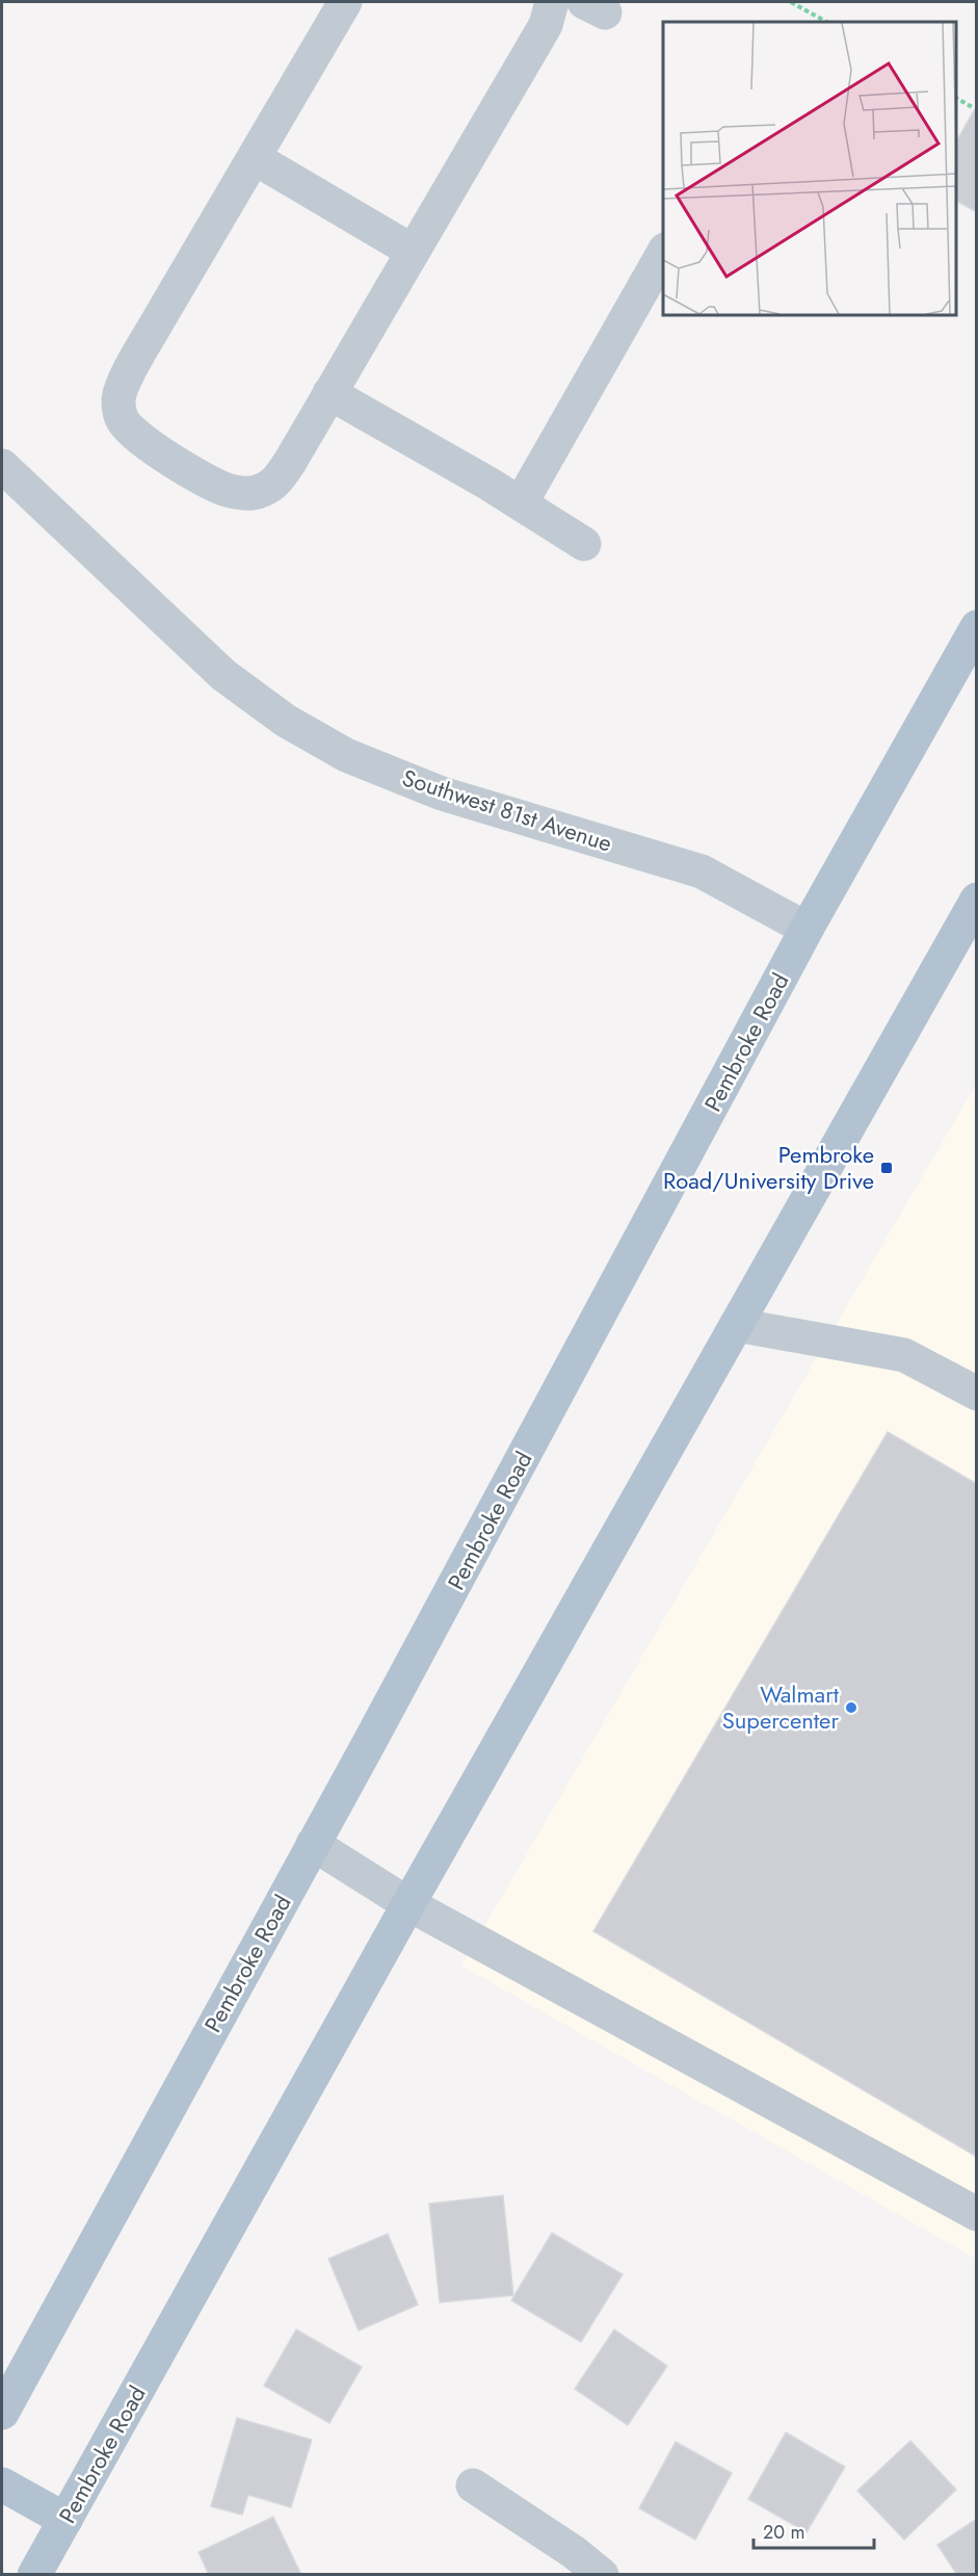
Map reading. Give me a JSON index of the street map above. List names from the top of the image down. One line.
{"streets":{"main road":["Pembroke Road"],"street":["Southwest 81st Avenue"]},"crossings":[["Southwest 81st Avenue","Pembroke Road"]],"places":{"transit":["Pembroke Road/University Drive"],"other":["Walmart Supercenter"]},"scale_bar":"20 m"}
